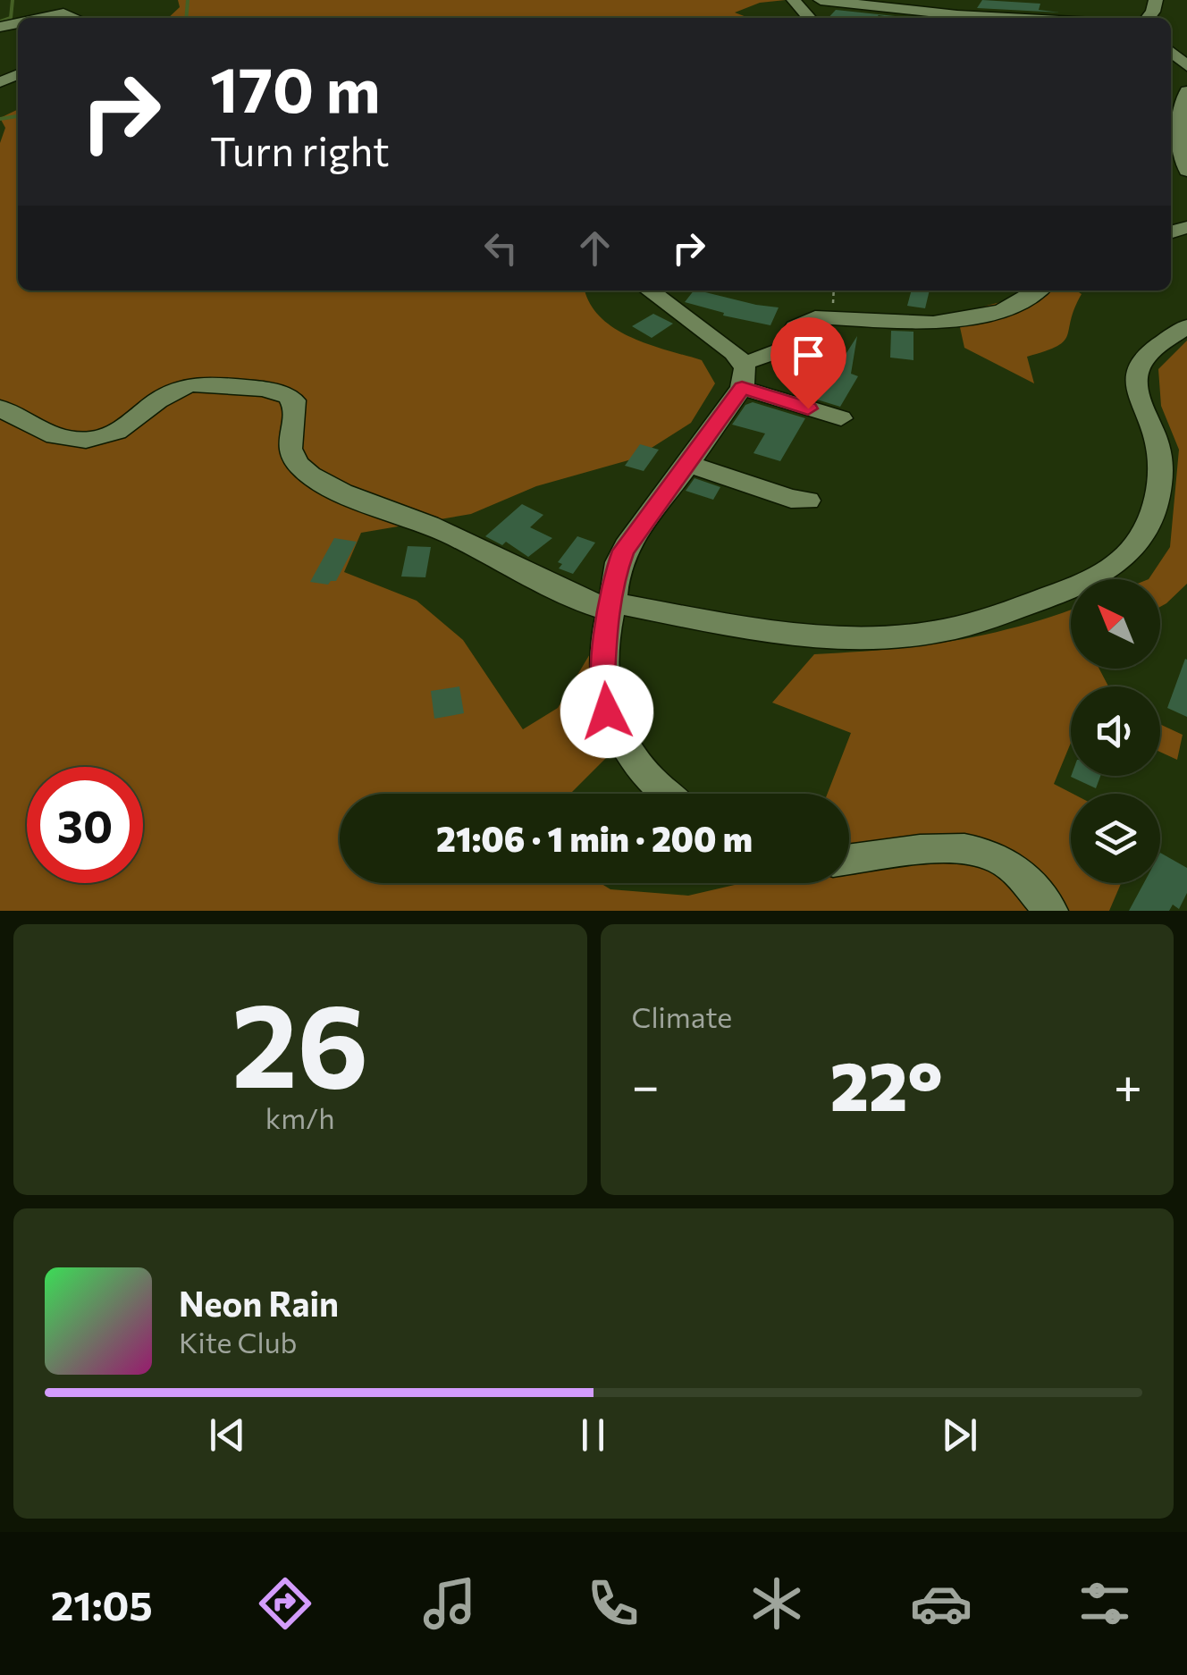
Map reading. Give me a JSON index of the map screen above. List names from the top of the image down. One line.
{"north":"top left","page":{"turn":["170 m","Turn right"],"limit":"30","trip":"21:06 · 1 min · 200 m","tile":[["26","km/h"],"Climate"],"heat":["−","22°","+"],"song":["Neon Rain","Kite Club"],"tabs":"21:05"}}
